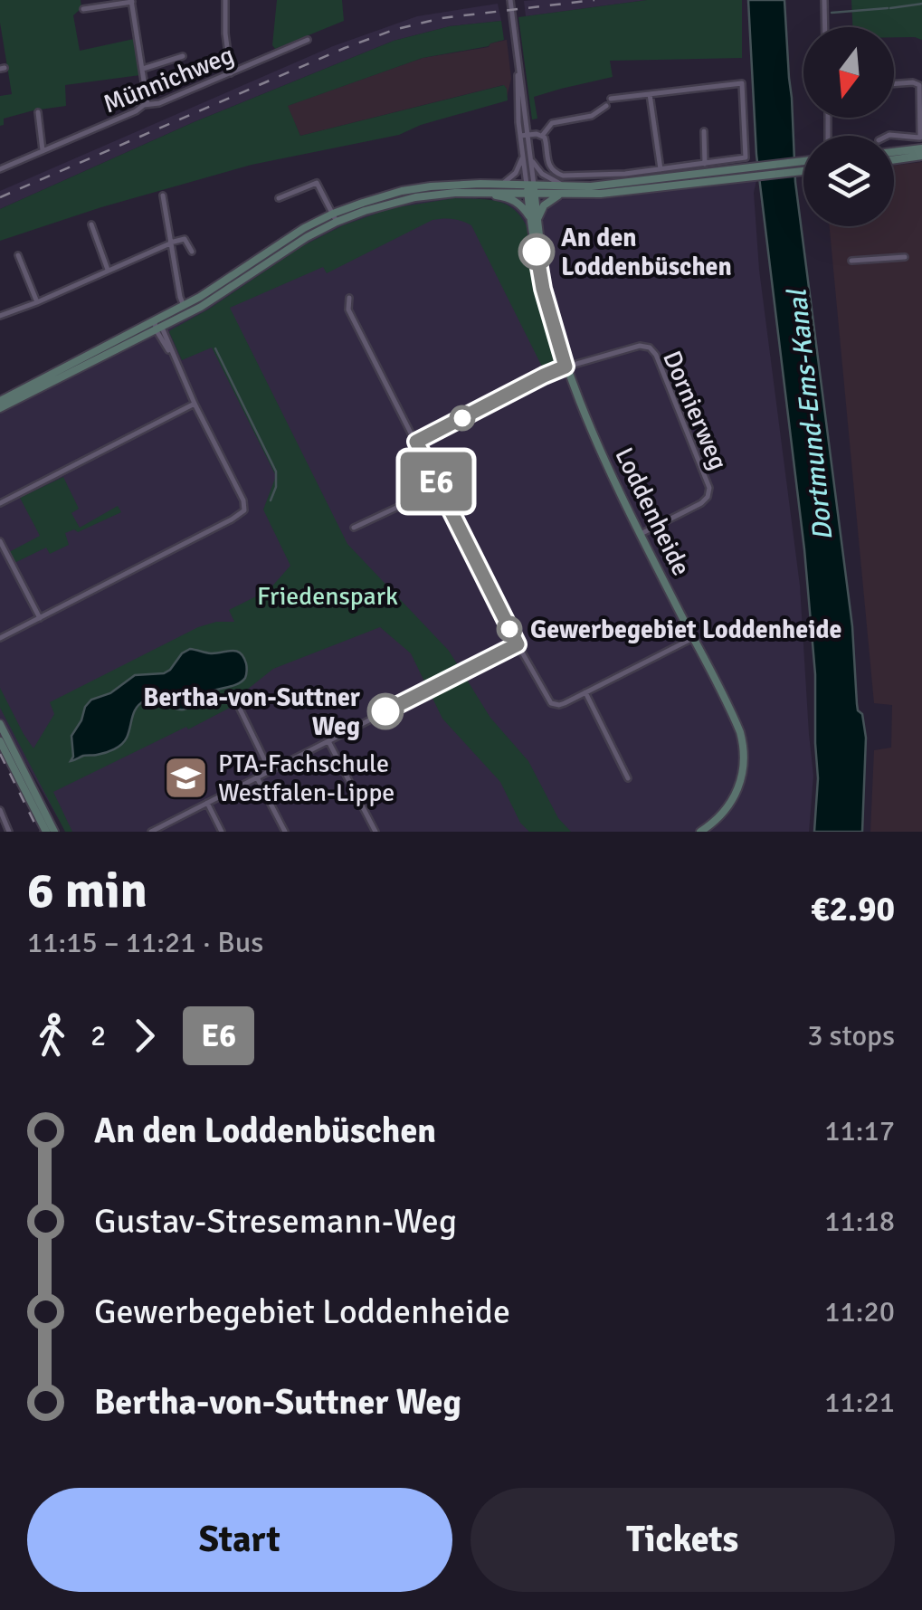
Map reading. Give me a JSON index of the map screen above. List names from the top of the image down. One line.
{"streets":{"main road":["Loddenheide"],"street":["Münnichweg","Dornierweg"]},"crossings":[["Dornierweg","Loddenheide"]],"water":["Dortmund-Ems-Kanal"],"parks":["Friedenspark"],"places":{"other":["An den Loddenbüschen","Gewerbegebiet Loddenheide","Bertha-von-Suttner Weg"],"school or university":["PTA-Fachschule Westfalen-Lippe"]},"lines":["bus line E6"],"north":"bottom","page":{"on_map":"E6","heading":["6 min","11:15 – 11:21 · Bus","€2.90"],"legs":["2","E6","3 stops"],"list":[{"name":"An den Loddenbüschen","value":"11:17"},{"name":"Gustav-Stresemann-Weg","value":"11:18"},{"name":"Gewerbegebiet Loddenheide","value":"11:20"},{"name":"Bertha-von-Suttner Weg","value":"11:21"}],"buttons":["Start","Tickets"]}}
